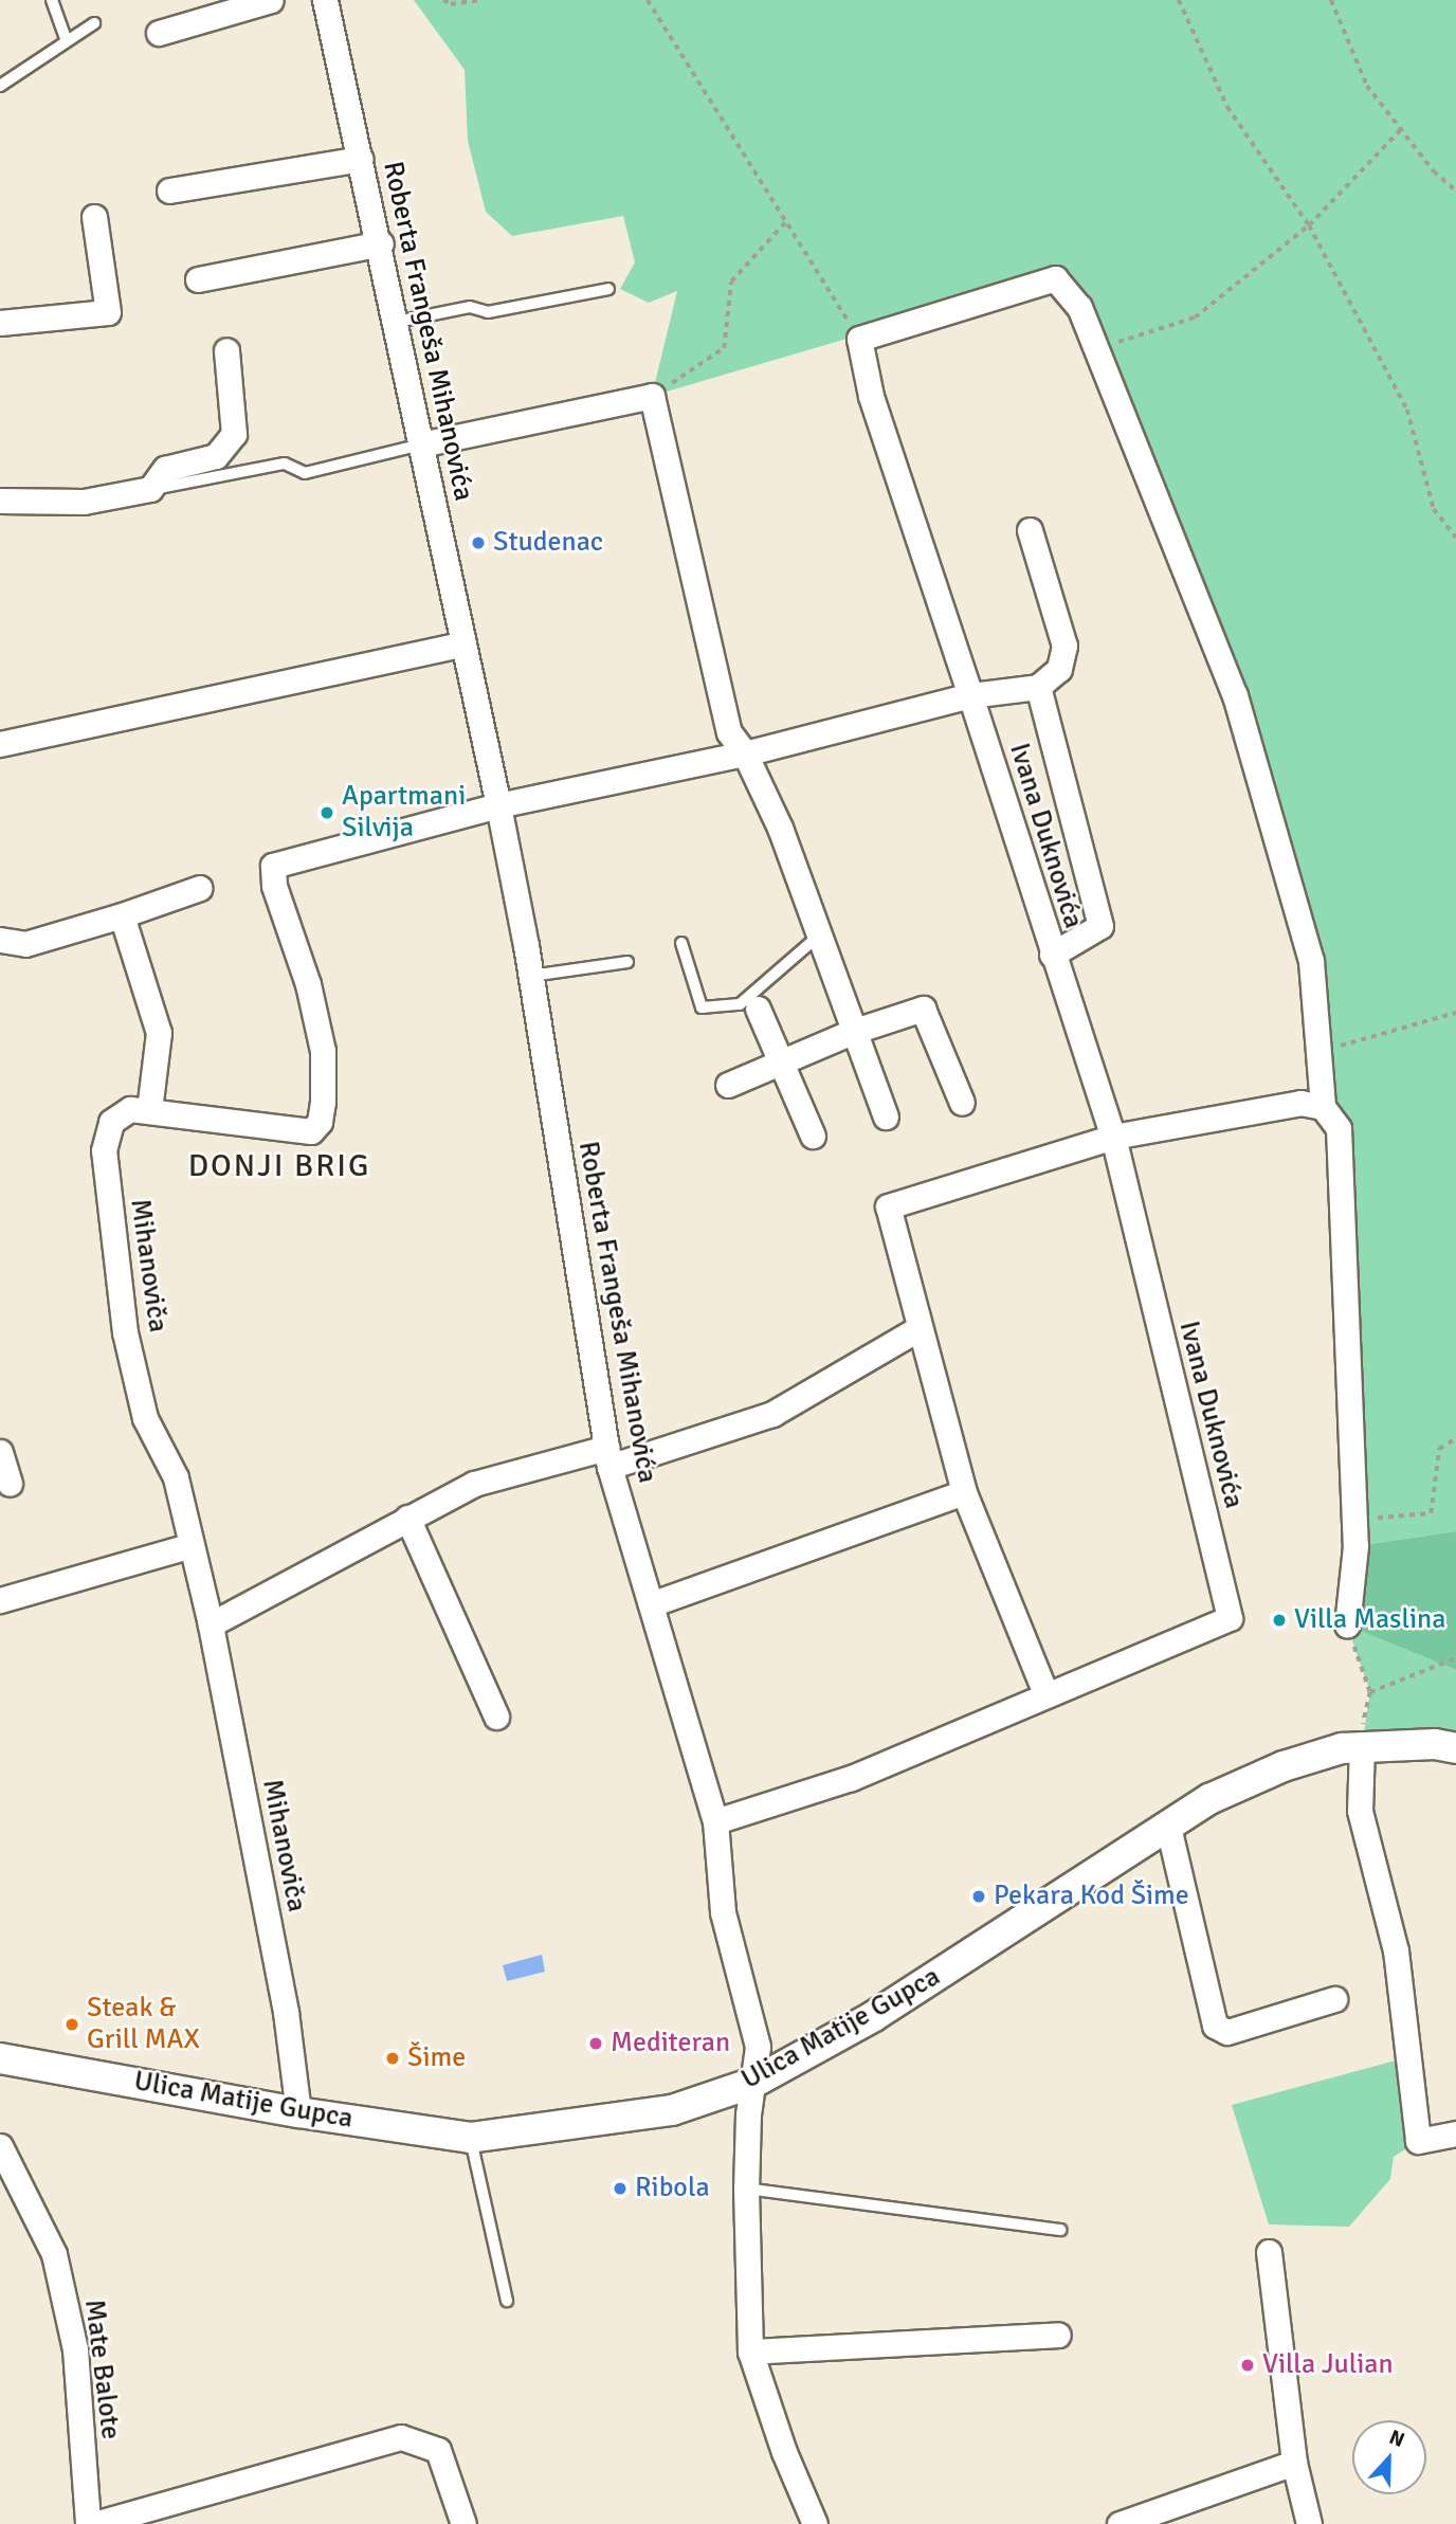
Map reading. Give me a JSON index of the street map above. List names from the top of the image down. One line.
{"streets":{"street":["Roberta Frangeša Mihanovića","Ivana Duknovića","Mihanoviča","Ulica Matije Gupca","Mate Balote"]},"crossings":[["Roberta Frangeša Mihanovića","Ivana Duknovića"],["Roberta Frangeša Mihanovića","Mihanoviča"],["Roberta Frangeša Mihanovića","Ulica Matije Gupca"],["Mihanoviča","Ulica Matije Gupca"]],"districts":["DONJI BRIG"],"places":["Studenac","Apartmani Silvija","Villa Maslina","Pekara Kod Šime","Steak & Grill MAX","Mediteran","Šime","Ribola","Villa Julian"],"north":"top"}
